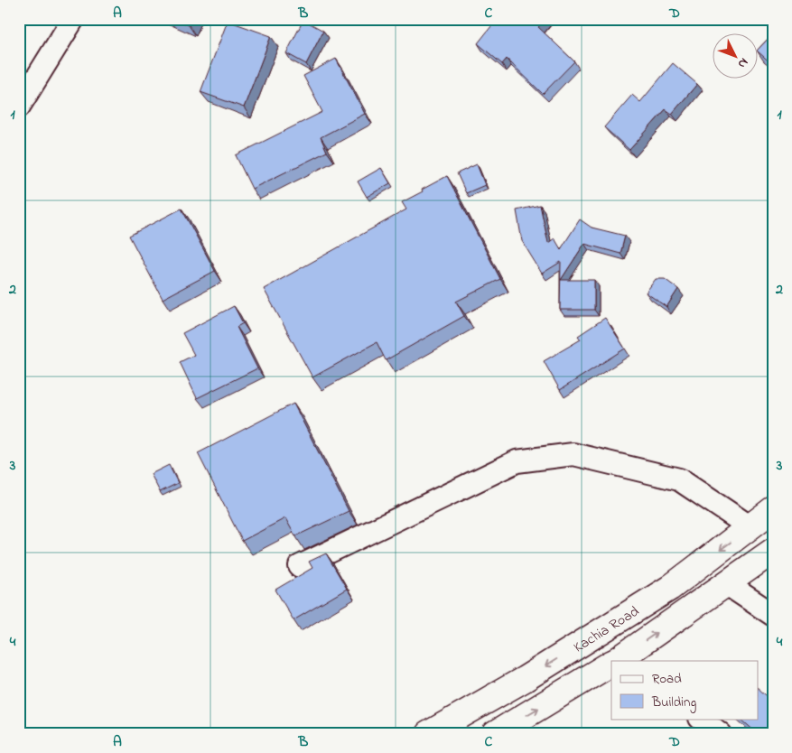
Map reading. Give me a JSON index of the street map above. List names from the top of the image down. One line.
{"streets":{"highway":["Kachia Road"]},"legend":["Road","Building"],"north":"bottom right","grid":{"columns":["A","B","C","D"],"rows":["1","2","3","4"]}}
